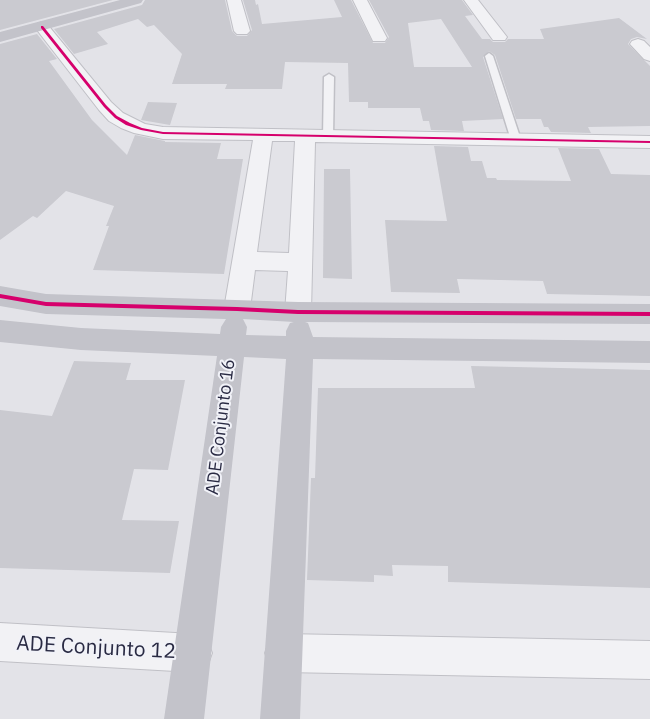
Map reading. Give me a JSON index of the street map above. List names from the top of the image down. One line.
{"streets":{"street":["ADE Conjunto 16","ADE Conjunto 12"]},"crossings":[["ADE Conjunto 16","ADE Conjunto 12"]]}
